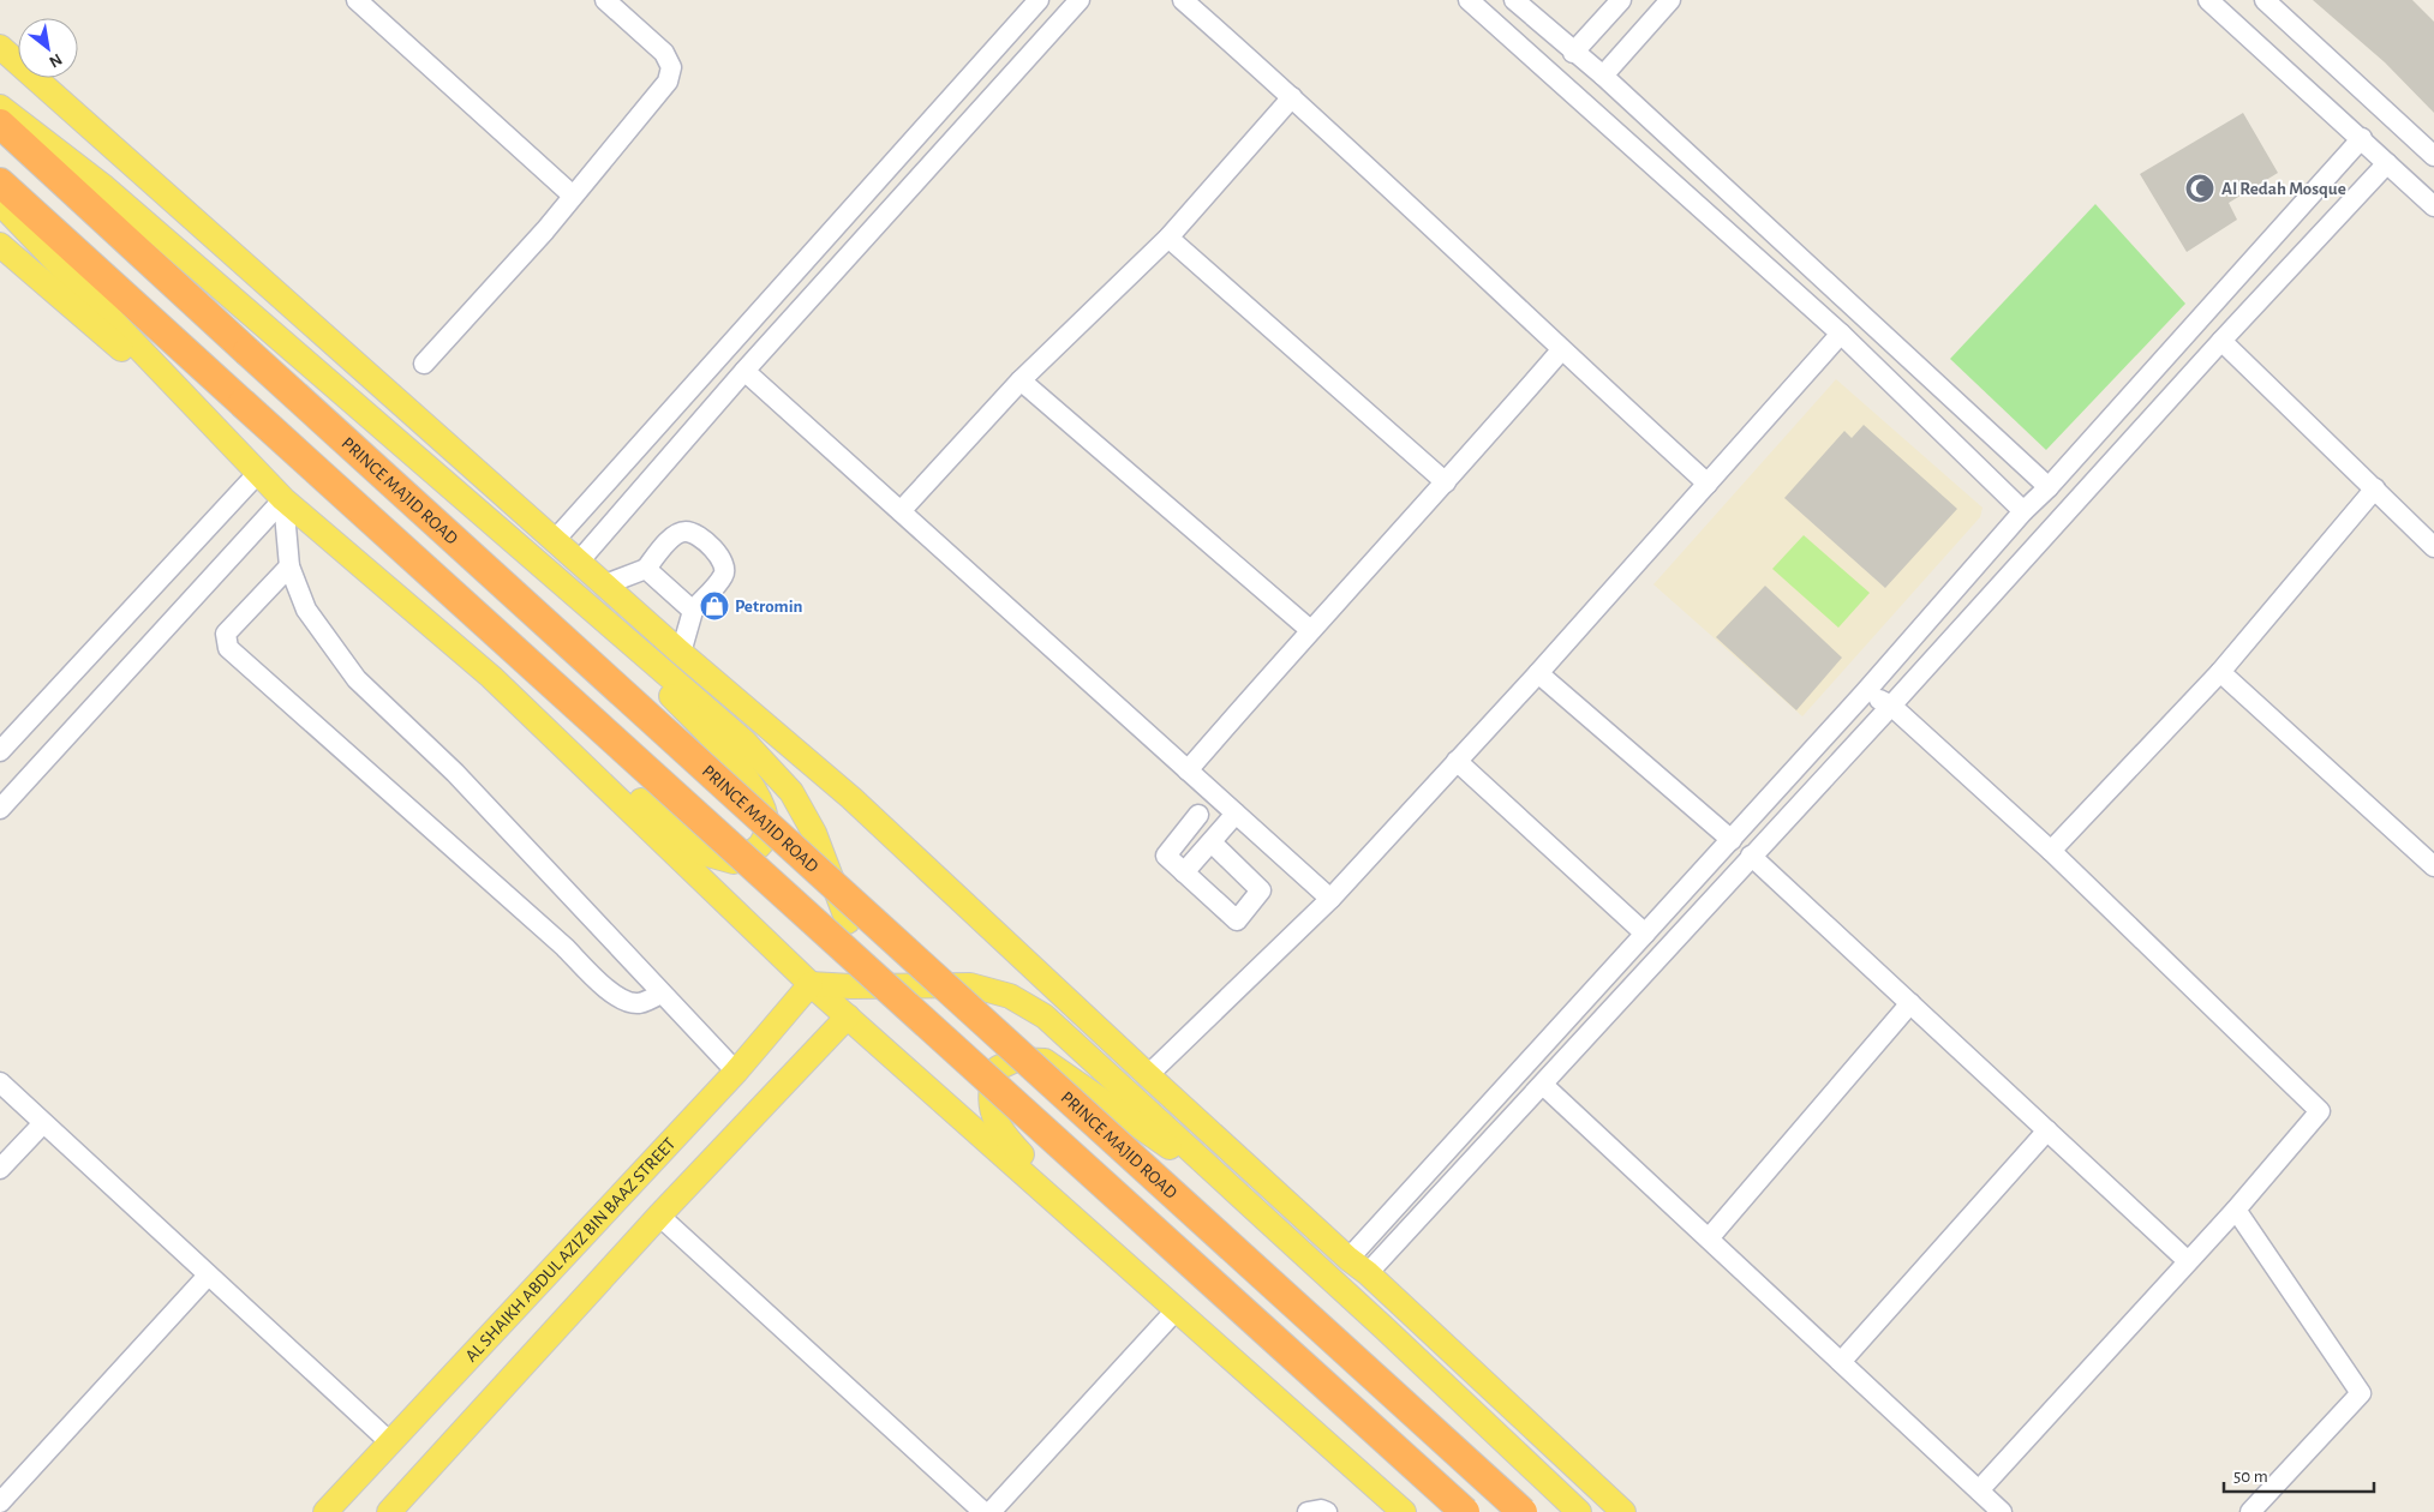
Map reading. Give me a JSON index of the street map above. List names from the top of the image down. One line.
{"streets":{"highway":["PRINCE MAJID ROAD"],"main road":["AL SHAIKH ABDUL AZIZ BIN BAAZ STREET"]},"places":{"mosque":["Al Redah Mosque"],"shop":["Petromin"]},"scale_bar":"50 m","north":"bottom right"}
